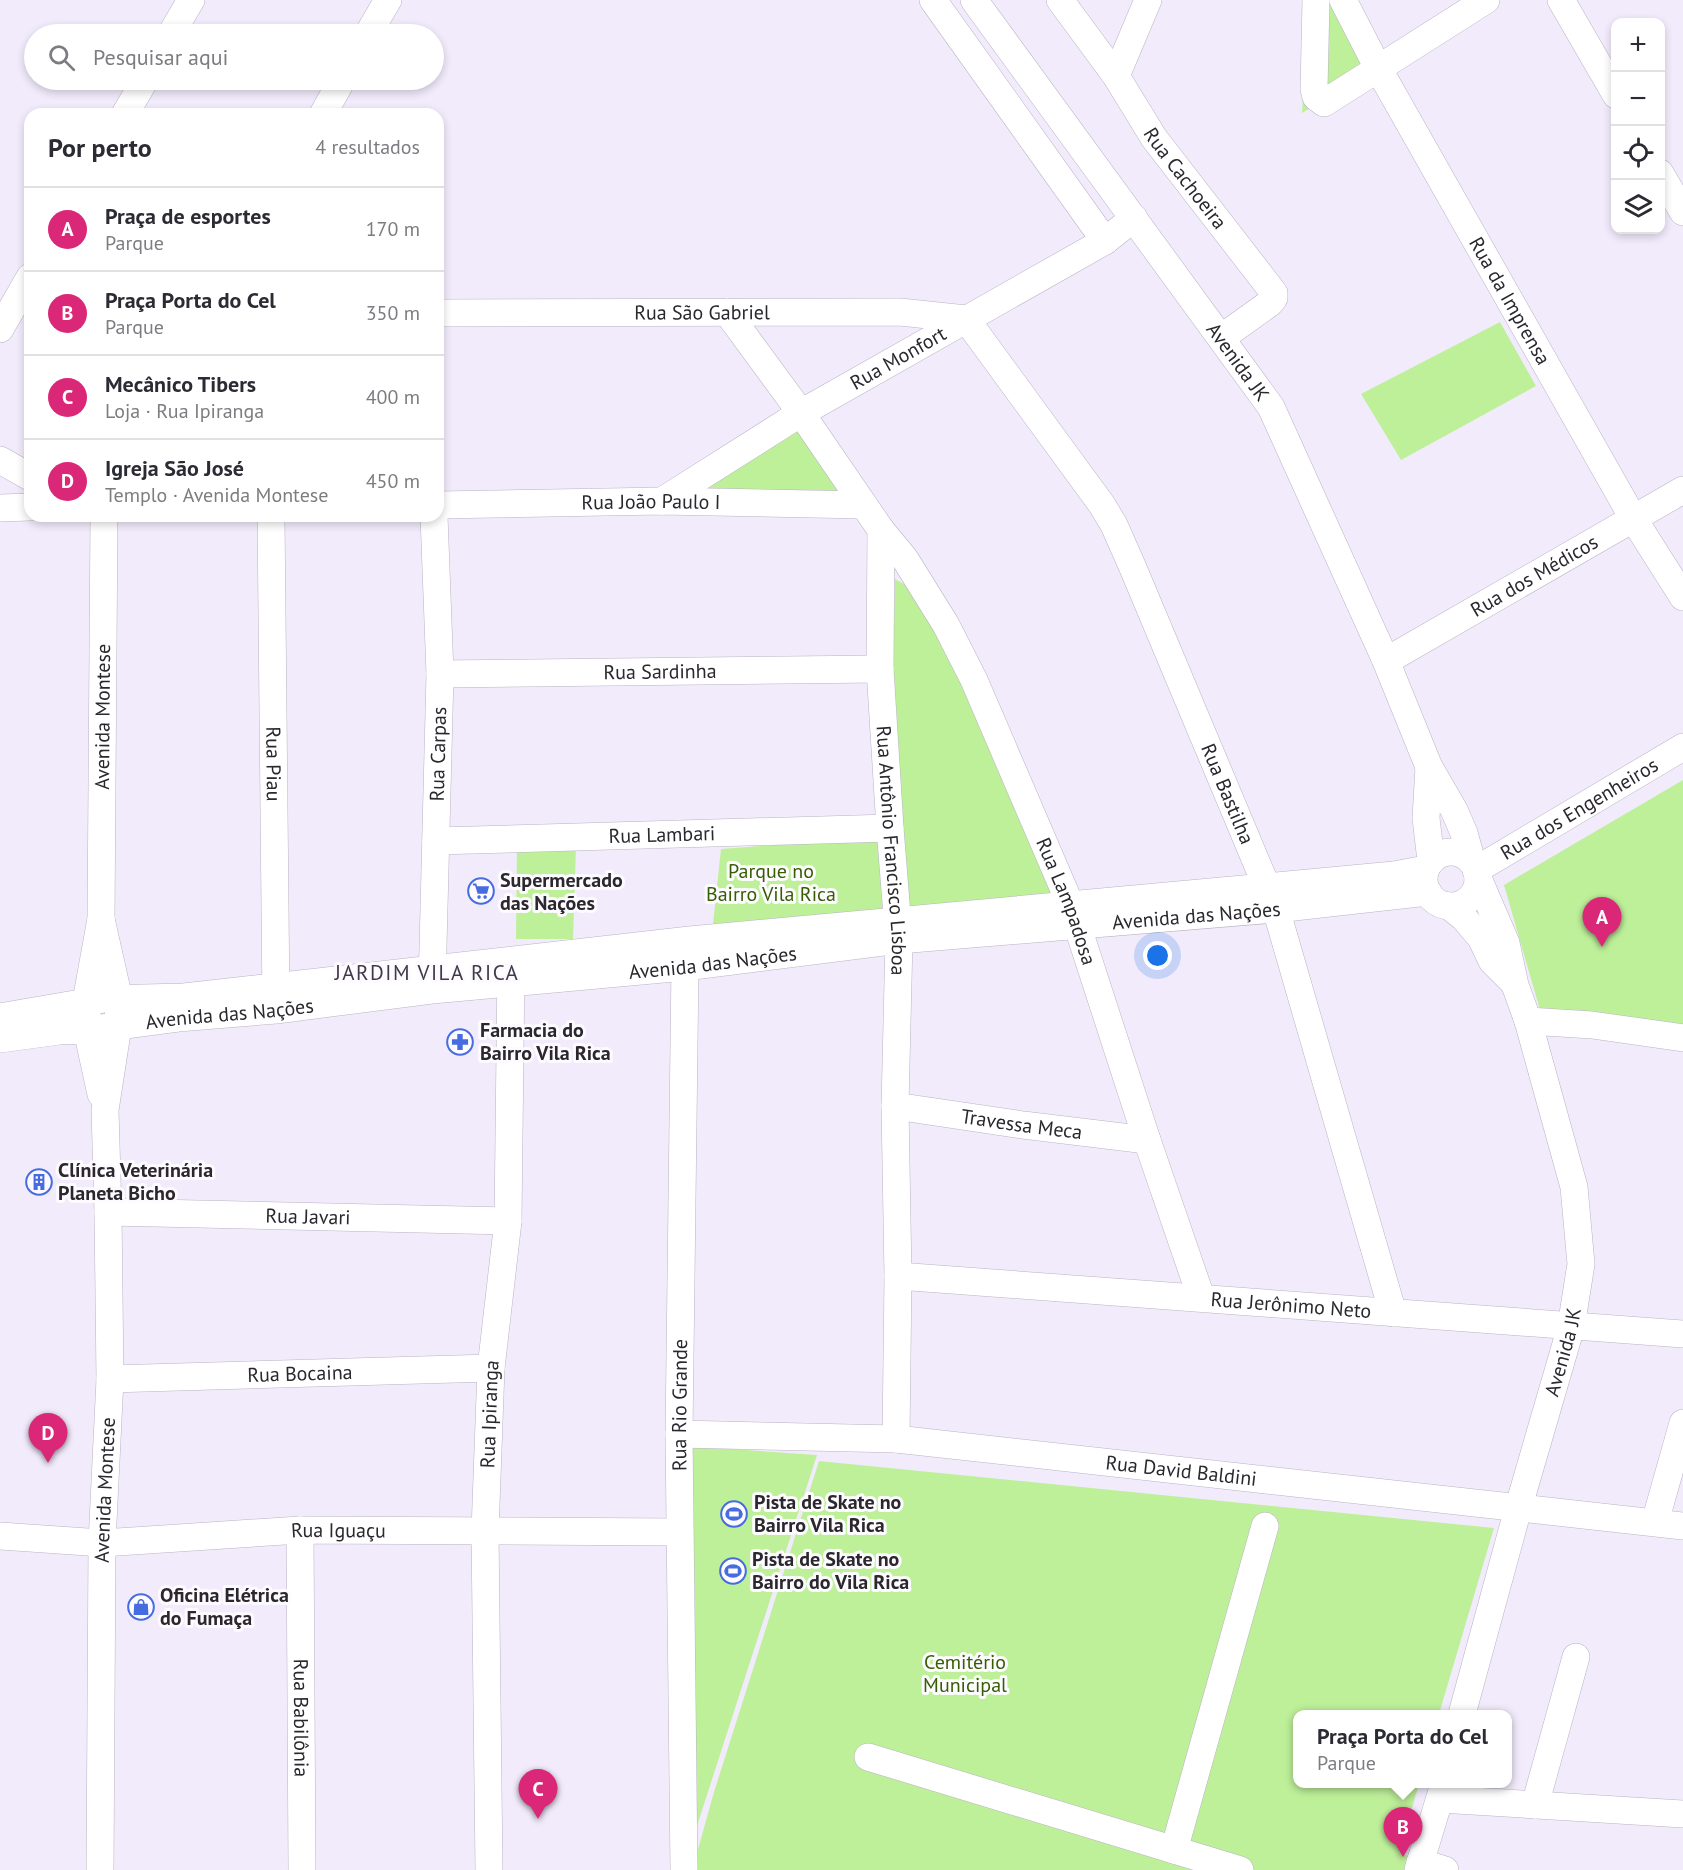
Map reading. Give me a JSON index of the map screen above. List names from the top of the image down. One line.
{"streets":{"street":["Rua Cachoeira","Rua da Imprensa","Rua São Gabriel","Rua Monfort","Avenida JK","Rua João Paulo I","Rua dos Médicos","Rua Sardinha","Avenida Montese","Rua Carpas","Rua Piau","Rua Bastilha","Rua dos Engenheiros","Rua Lambari","Rua Antônio Francisco Lisboa","Rua Lampadosa","Avenida das Nações","Travessa Meca","Rua Javari","Rua Jerônimo Neto","Rua Bocaina","Rua Rio Grande","Rua Ipiranga","Rua David Baldini","Rua Iguaçu","Rua Babilônia"]},"crossings":[["Rua Cachoeira","Avenida JK"],["Rua da Imprensa","Rua dos Médicos"],["Rua São Gabriel","Rua Monfort"],["Rua São Gabriel","Rua Bastilha"],["Rua Monfort","Avenida JK"],["Rua Monfort","Rua João Paulo I"],["Rua Monfort","Rua Bastilha"],["Avenida JK","Rua dos Médicos"],["Avenida JK","Rua dos Engenheiros"],["Avenida JK","Avenida das Nações"],["Avenida JK","Rua Jerônimo Neto"],["Avenida JK","Rua David Baldini"],["Rua Sardinha","Rua Carpas"],["Rua Sardinha","Rua Antônio Francisco Lisboa"],["Avenida Montese","Avenida das Nações"],["Avenida Montese","Rua Javari"],["Avenida Montese","Rua Bocaina"],["Avenida Montese","Rua Iguaçu"],["Rua Carpas","Rua Lambari"],["Rua Carpas","Avenida das Nações"],["Rua Piau","Avenida das Nações"],["Rua Bastilha","Avenida das Nações"],["Rua Bastilha","Rua Jerônimo Neto"],["Rua dos Engenheiros","Avenida das Nações"],["Rua Lambari","Rua Antônio Francisco Lisboa"],["Rua Antônio Francisco Lisboa","Rua Lampadosa"],["Rua Antônio Francisco Lisboa","Avenida das Nações"],["Rua Antônio Francisco Lisboa","Travessa Meca"],["Rua Antônio Francisco Lisboa","Rua Jerônimo Neto"],["Rua Antônio Francisco Lisboa","Rua David Baldini"],["Rua Lampadosa","Avenida das Nações"],["Rua Lampadosa","Travessa Meca"],["Rua Lampadosa","Rua Jerônimo Neto"],["Avenida das Nações","Rua Rio Grande"],["Avenida das Nações","Rua Ipiranga"],["Rua Javari","Rua Ipiranga"],["Rua Bocaina","Rua Ipiranga"],["Rua Rio Grande","Rua David Baldini"],["Rua Rio Grande","Rua Iguaçu"],["Rua Ipiranga","Rua Iguaçu"],["Rua Iguaçu","Rua Babilônia"]],"districts":["JARDIM VILA RICA"],"parks":["Parque no Bairro Vila Rica","Cemitério Municipal"],"places":{"supermarket":["Supermercado das Nações"],"pharmacy":["Farmacia do Bairro Vila Rica"],"building":["Clínica Veterinária Planeta Bicho"],"sports":["Pista de Skate no Bairro Vila Rica","Pista de Skate no Bairro do Vila Rica"],"shop":["Oficina Elétrica do Fumaça"]},"page":{"map_buttons":["+","−"],"search":"Pesquisar aqui","heading":["Por perto","4 resultados"],"list":[{"mark":"A","name":"Praça de esportes","note":"Parque","value":"170 m"},{"mark":"B","name":"Praça Porta do Cel","note":"Parque","value":"350 m"},{"mark":"C","name":"Mecânico Tibers","note":"Loja · Rua Ipiranga","value":"400 m"},{"mark":"D","name":"Igreja São José","note":"Templo · Avenida Montese","value":"450 m"}],"pins":["A","D","C","B"],"popup":["Praça Porta do Cel","Parque"]}}
